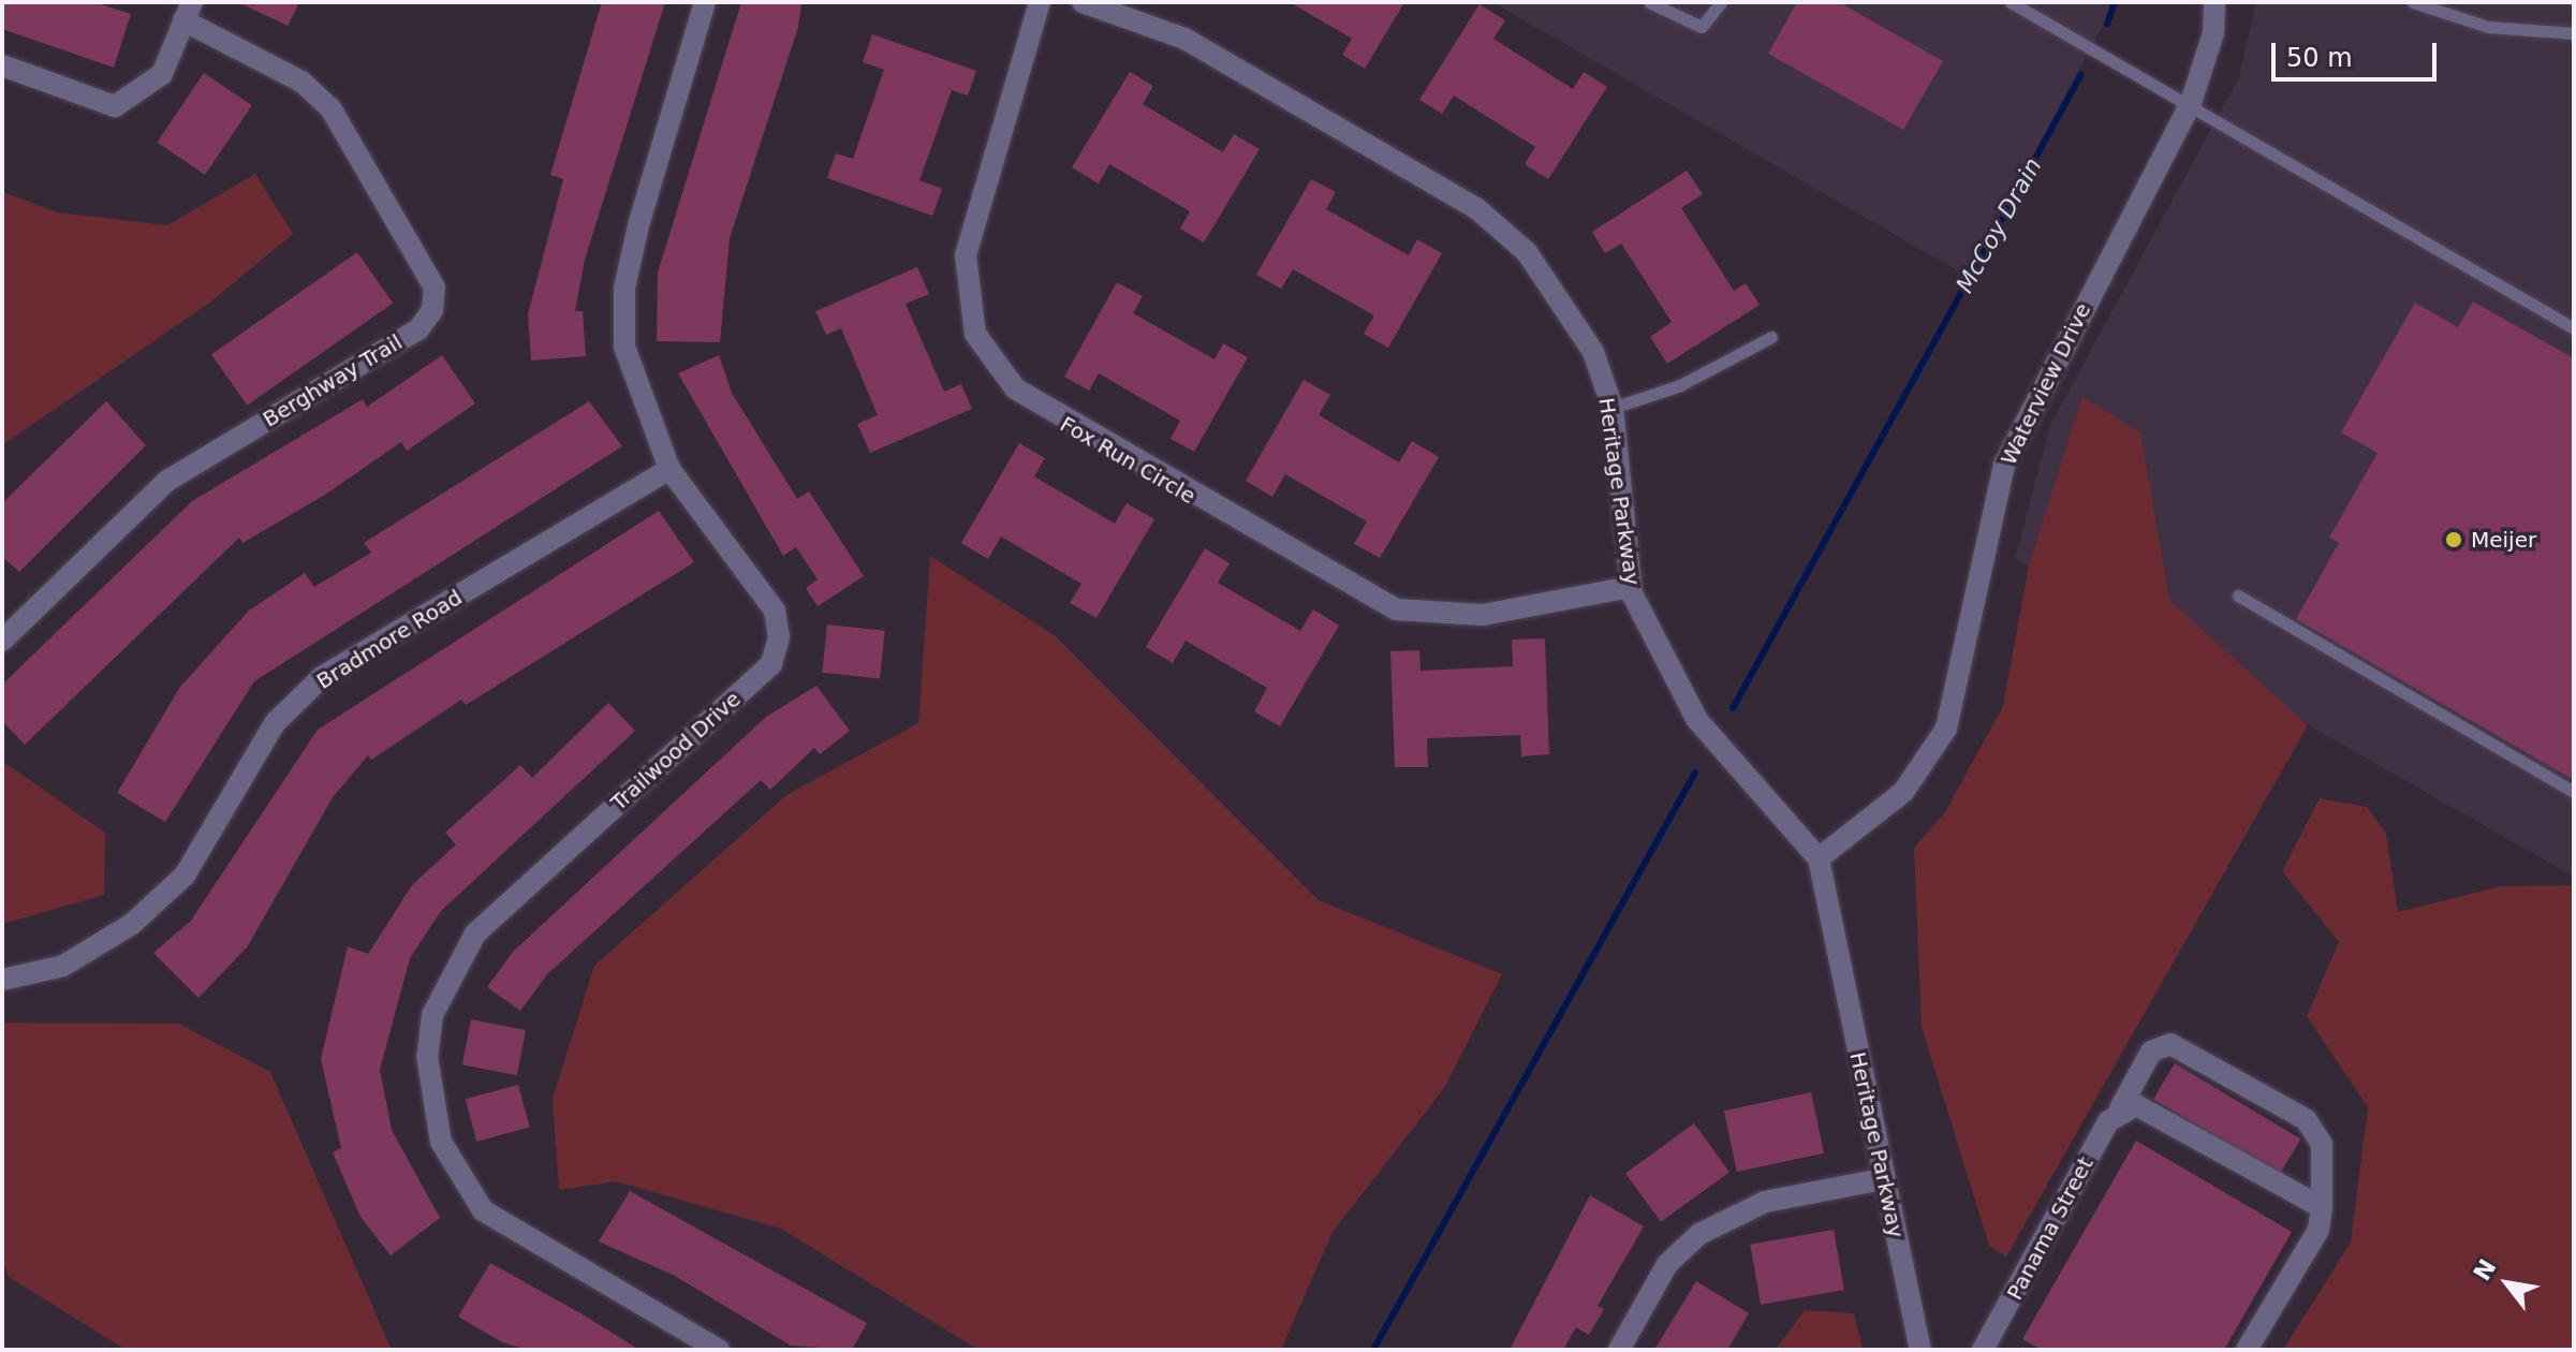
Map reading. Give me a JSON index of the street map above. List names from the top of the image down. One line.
{"streets":{"street":["Berghway Trail","Waterview Drive","Fox Run Circle","Heritage Parkway","Bradmore Road","Trailwood Drive","Panama Street"]},"crossings":[["Waterview Drive","Heritage Parkway"],["Fox Run Circle","Heritage Parkway"],["Bradmore Road","Trailwood Drive"]],"water":["McCoy Drain"],"places":["Meijer"],"scale_bar":"50 m","north":"top left"}
